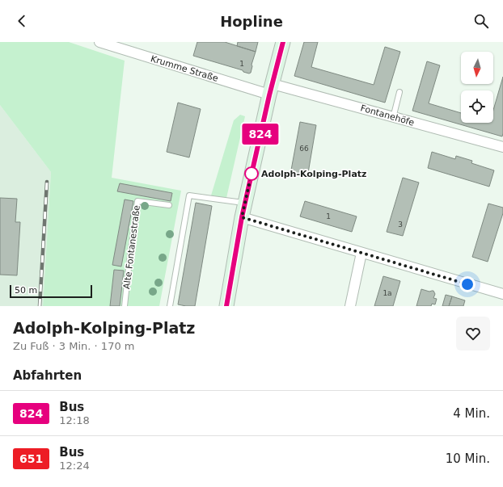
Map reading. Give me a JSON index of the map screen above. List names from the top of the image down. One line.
{"streets":{"street":["Krumme Straße","Fontanehöfe"],"lane":["Alte Fontanestraße"]},"crossings":[["Krumme Straße","Fontanehöfe"]],"places":["Adolph-Kolping-Platz"],"lines":["bus line 824"],"house_numbers":["1","66","1","3","1a"],"scale_bar":"50 m","north":"bottom","page":{"header":"Hopline","on_map":"824","scale":"50 m","heading":[["Adolph-Kolping-Platz","Zu Fuß · 3 Min. · 170 m"],"Abfahrten"],"list":[{"mark":"824","name":"Bus","note":"12:18","value":"4 Min."},{"mark":"651","name":"Bus","note":"12:24","value":"10 Min."}]}}
